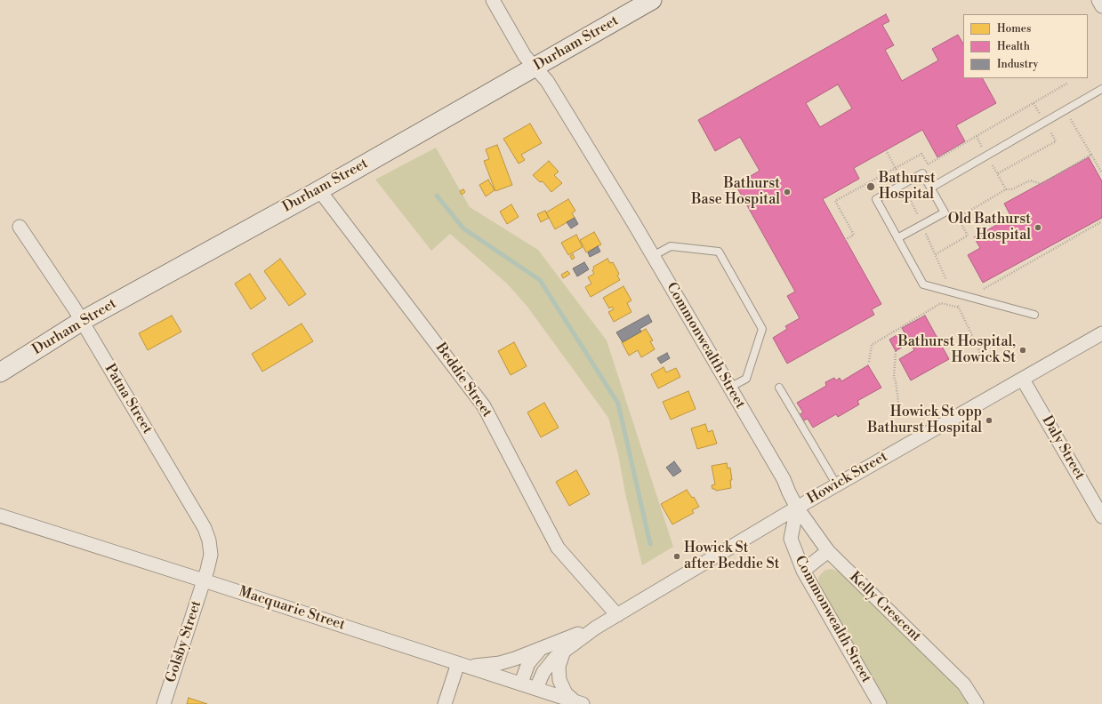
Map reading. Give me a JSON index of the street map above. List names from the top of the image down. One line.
{"streets":{"main road":["Durham Street"],"street":["Commonwealth Street","Beddie Street","Patna Street","Daly Street","Howick Street","Kelly Crescent","Macquarie Street","Golsby Street"]},"crossings":[["Durham Street","Commonwealth Street"],["Durham Street","Beddie Street"],["Durham Street","Patna Street"],["Commonwealth Street","Howick Street"],["Commonwealth Street","Kelly Crescent"],["Beddie Street","Howick Street"],["Patna Street","Macquarie Street"],["Patna Street","Golsby Street"],["Daly Street","Howick Street"],["Howick Street","Kelly Crescent"],["Howick Street","Macquarie Street"],["Macquarie Street","Golsby Street"]],"places":["Bathurst Hospital","Bathurst Base Hospital","Old Bathurst Hospital","Bathurst Hospital, Howick St","Howick St opp Bathurst Hospital","Howick St after Beddie St"],"legend":["Homes","Health","Industry"]}
